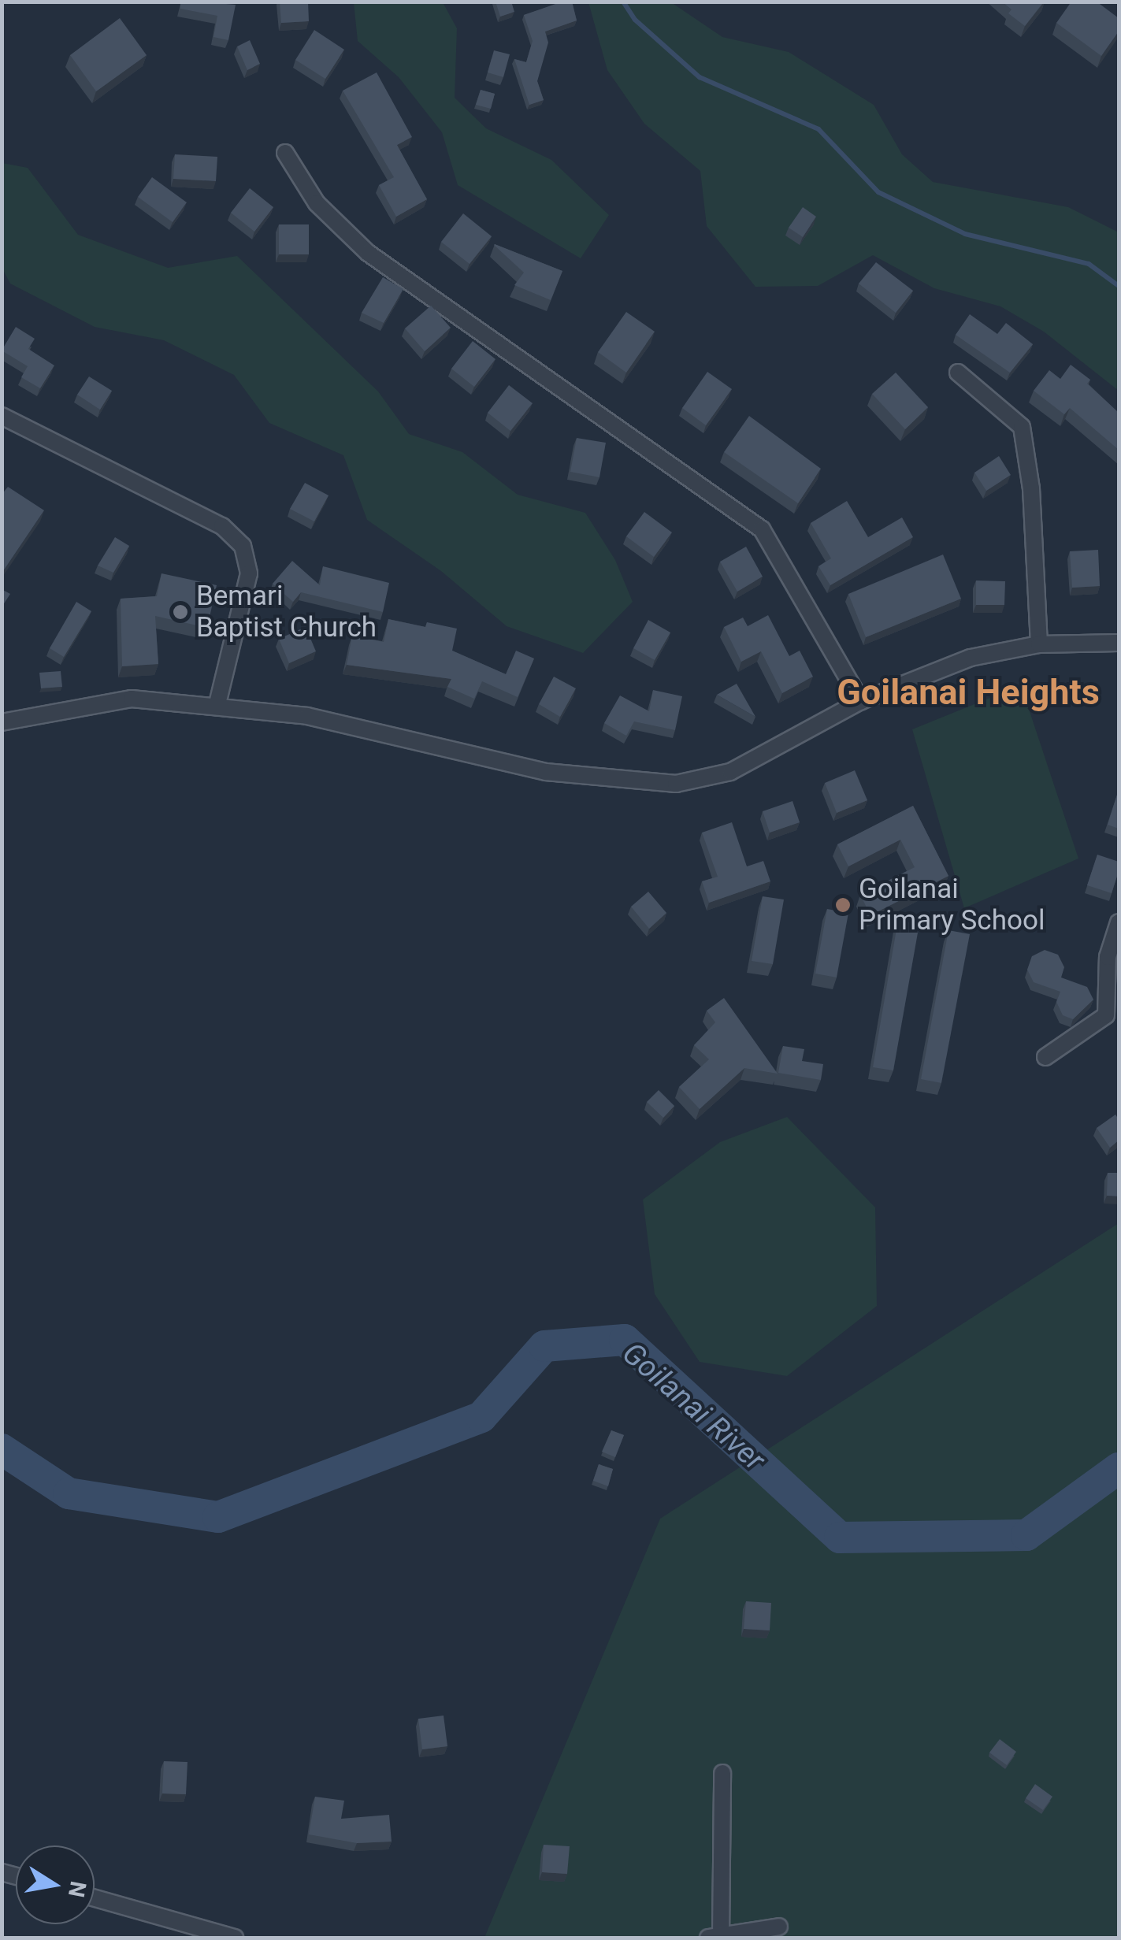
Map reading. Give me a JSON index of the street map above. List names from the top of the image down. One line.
{"districts":["Goilanai Heights"],"water":["Goilanai River"],"places":["Bemari Baptist Church","Goilanai Primary School"],"north":"right"}
